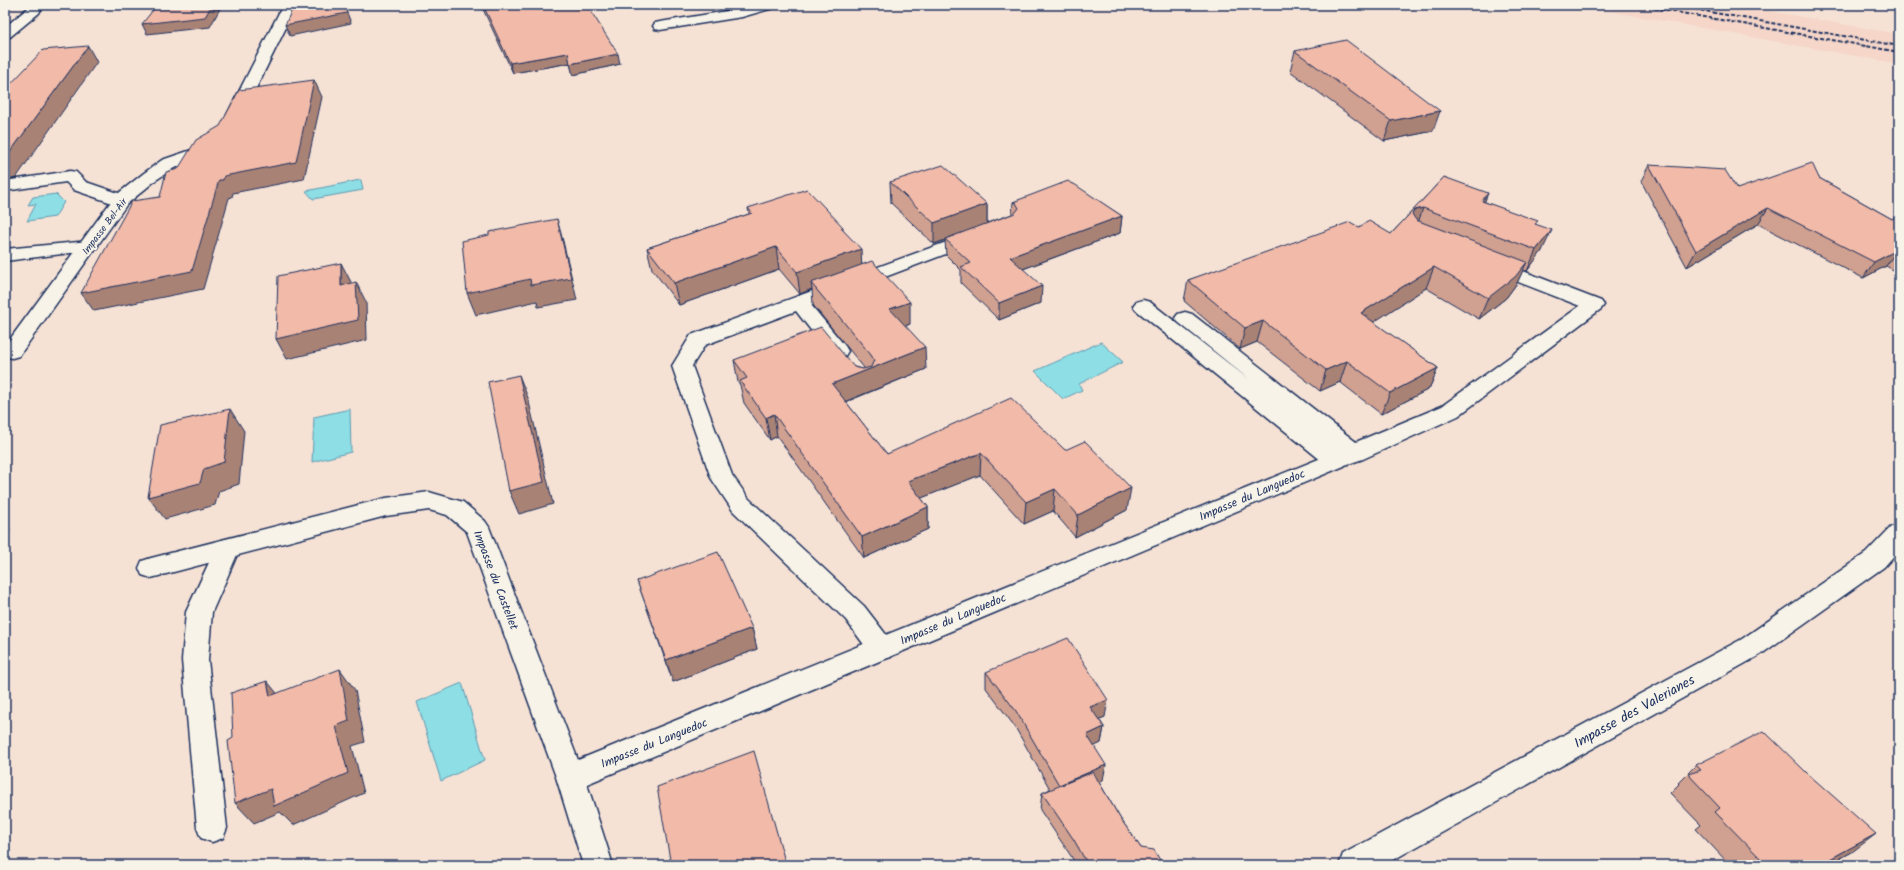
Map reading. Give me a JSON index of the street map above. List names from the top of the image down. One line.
{"streets":{"street":["Impasse Bel-Air","Impasse du Languedoc","Impasse du Castellet","Impasse des Valerianes"]},"crossings":[["Impasse du Languedoc","Impasse du Castellet"]]}
